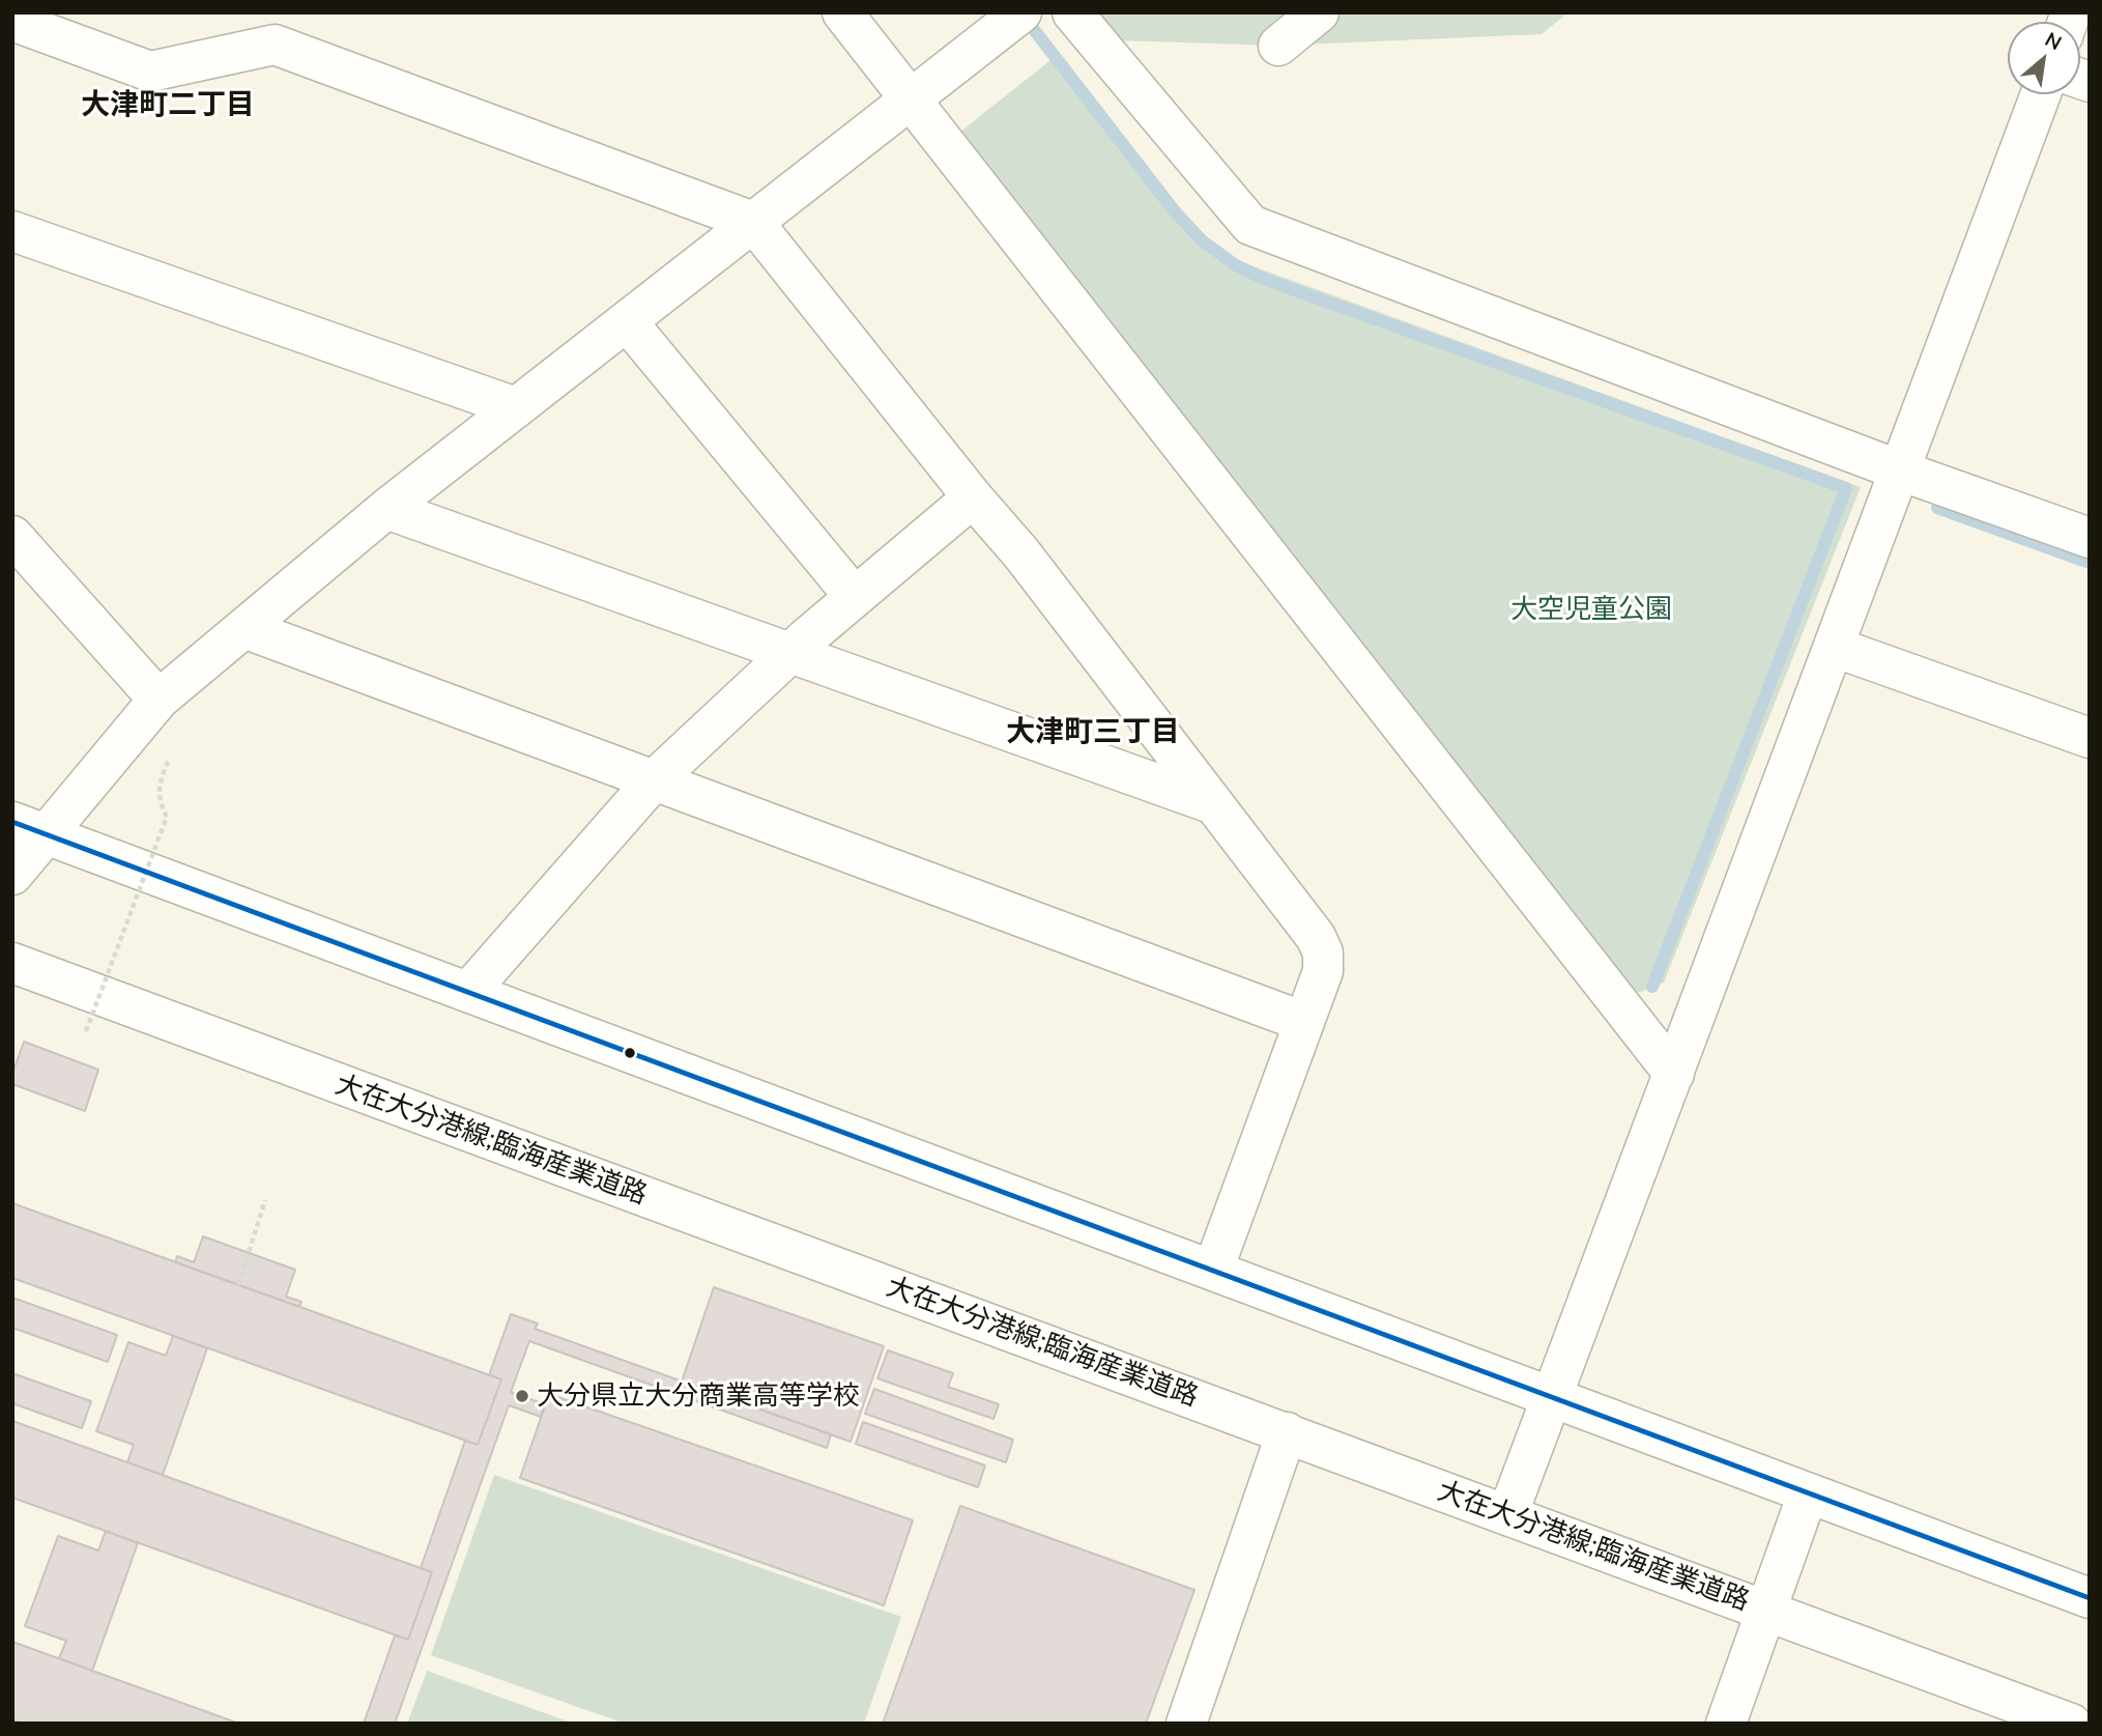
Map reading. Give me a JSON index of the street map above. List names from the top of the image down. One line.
{"streets":{"street":["大在大分港線;臨海産業道路"]},"districts":["大津町二丁目","大津町三丁目"],"parks":["大空児童公園"],"places":["大分県立大分商業高等学校"],"north":"top right"}
